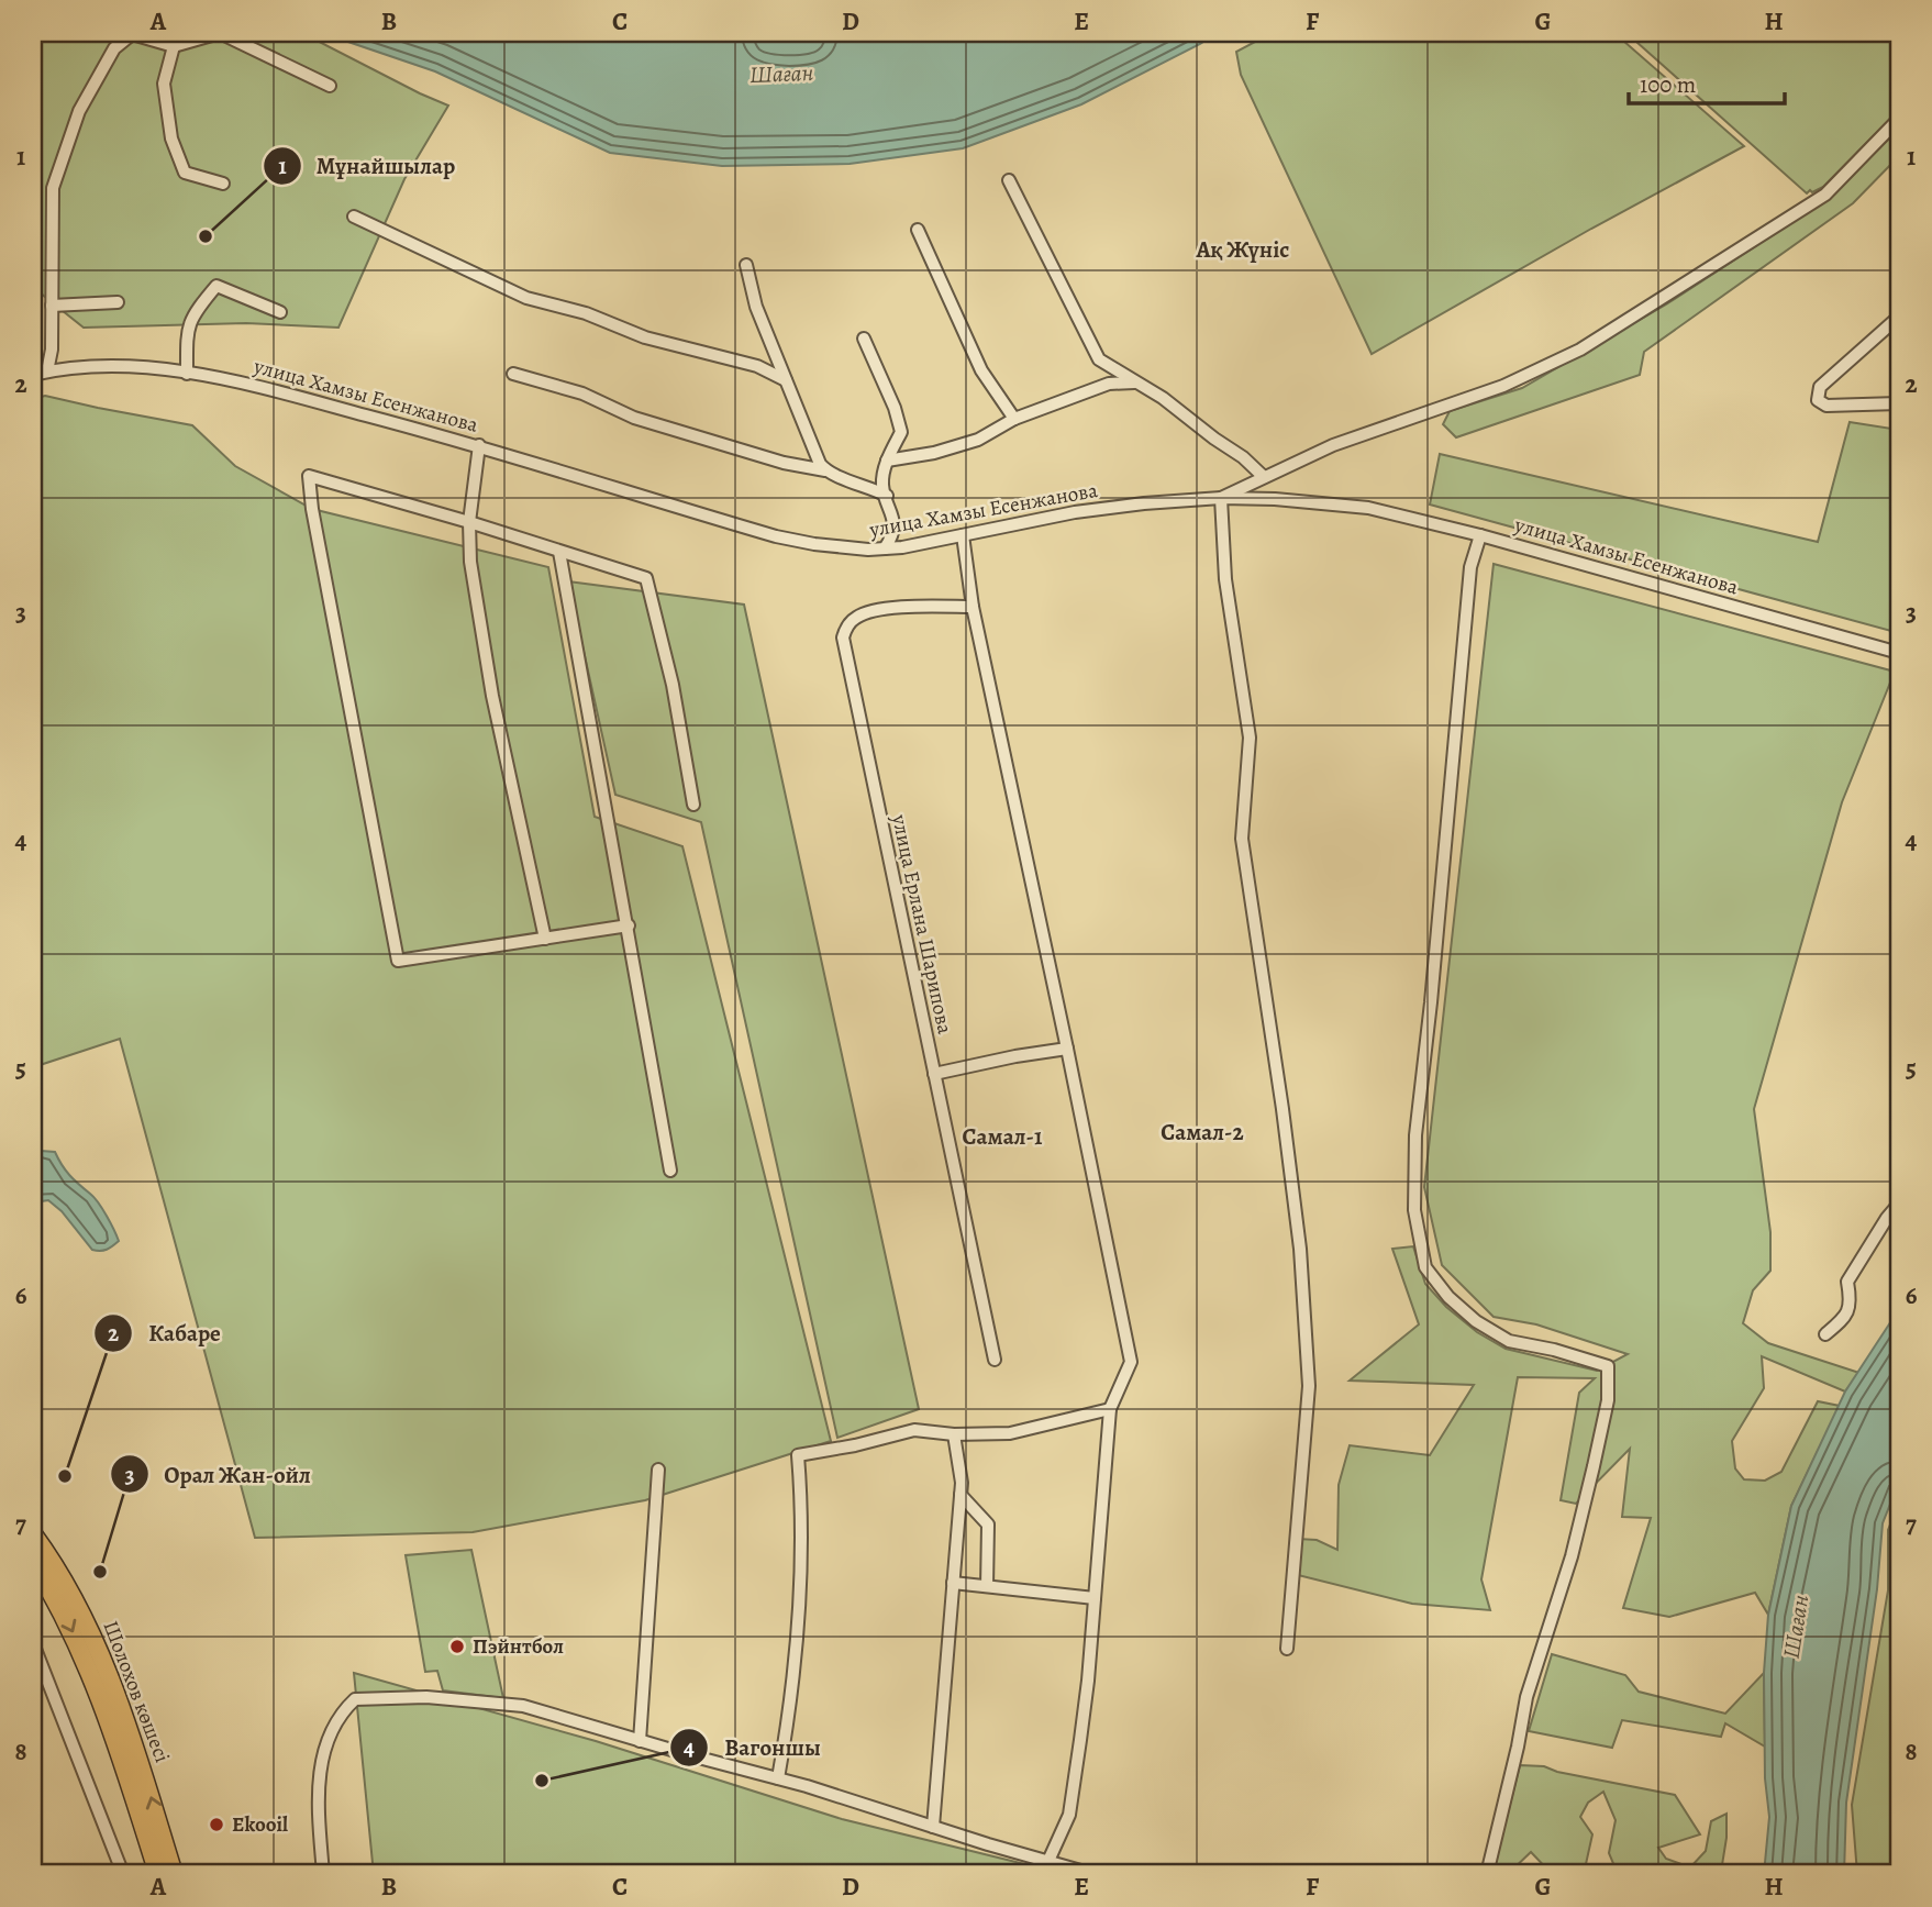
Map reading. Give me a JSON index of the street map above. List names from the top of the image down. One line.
{"streets":{"highway":["Шолохов көшесі"],"street":["улица Хамзы Есенжанова","улица Ерлана Шарипова"]},"districts":["Ақ Жүніс","Самал-2","Самал-1"],"water":["Шаған"],"places":["Мұнайшылар","Кабаре","Орал Жан-ойл","Пэйнтбол","Вагоншы","Ekooil"],"scale_bar":"100 m","grid":{"columns":["A","B","C","D","E","F","G","H"],"rows":["1","2","3","4","5","6","7","8"]}}
